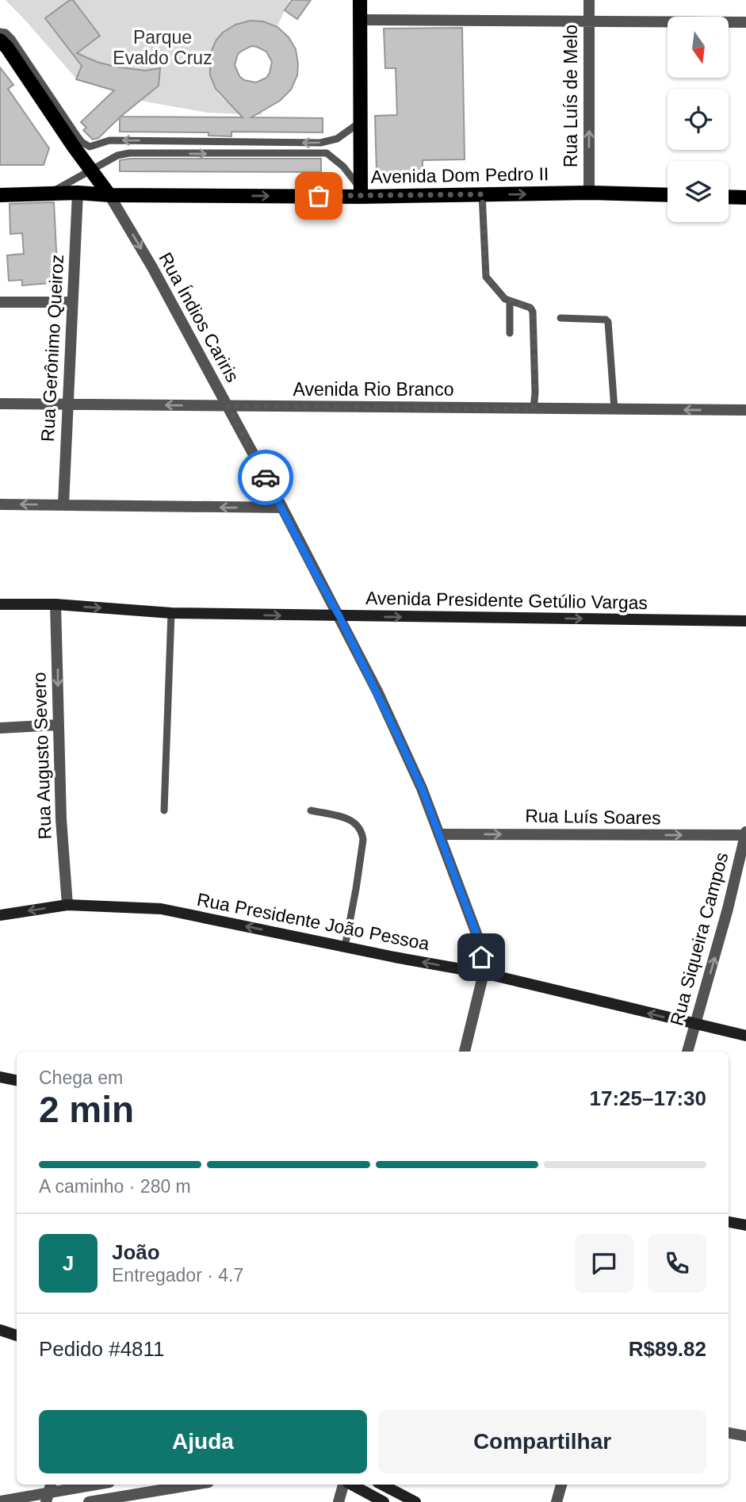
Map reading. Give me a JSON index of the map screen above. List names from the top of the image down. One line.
{"streets":{"main road":["Avenida Dom Pedro II","Avenida Presidente Getúlio Vargas","Rua Presidente João Pessoa"],"street":["Rua Luís de Melo","Rua Índios Cariris","Rua Gerônimo Queiroz","Avenida Rio Branco","Rua Augusto Severo","Rua Luís Soares","Rua Siqueira Campos"]},"crossings":[["Rua Luís de Melo","Avenida Dom Pedro II"],["Avenida Dom Pedro II","Rua Índios Cariris"],["Avenida Dom Pedro II","Rua Gerônimo Queiroz"],["Rua Índios Cariris","Avenida Rio Branco"],["Rua Índios Cariris","Avenida Presidente Getúlio Vargas"],["Rua Índios Cariris","Rua Luís Soares"],["Rua Índios Cariris","Rua Presidente João Pessoa"],["Rua Gerônimo Queiroz","Avenida Rio Branco"],["Avenida Presidente Getúlio Vargas","Rua Augusto Severo"],["Rua Augusto Severo","Rua Presidente João Pessoa"],["Rua Luís Soares","Rua Siqueira Campos"],["Rua Presidente João Pessoa","Rua Siqueira Campos"]],"one_way":["Rua Luís de Melo","Avenida Dom Pedro II","Avenida Rio Branco","Avenida Presidente Getúlio Vargas","Rua Augusto Severo","Rua Luís Soares","Rua Presidente João Pessoa","Rua Siqueira Campos"],"parks":["Parque Evaldo Cruz"],"north":"bottom","page":{"heading":["2 min","Chega em","17:25–17:30"],"panel":["João","Entregador · 4.7","Pedido #4811","R$89.82"],"bar":"A caminho · 280 m","round":"J","buttons":["Ajuda","Compartilhar"]}}
